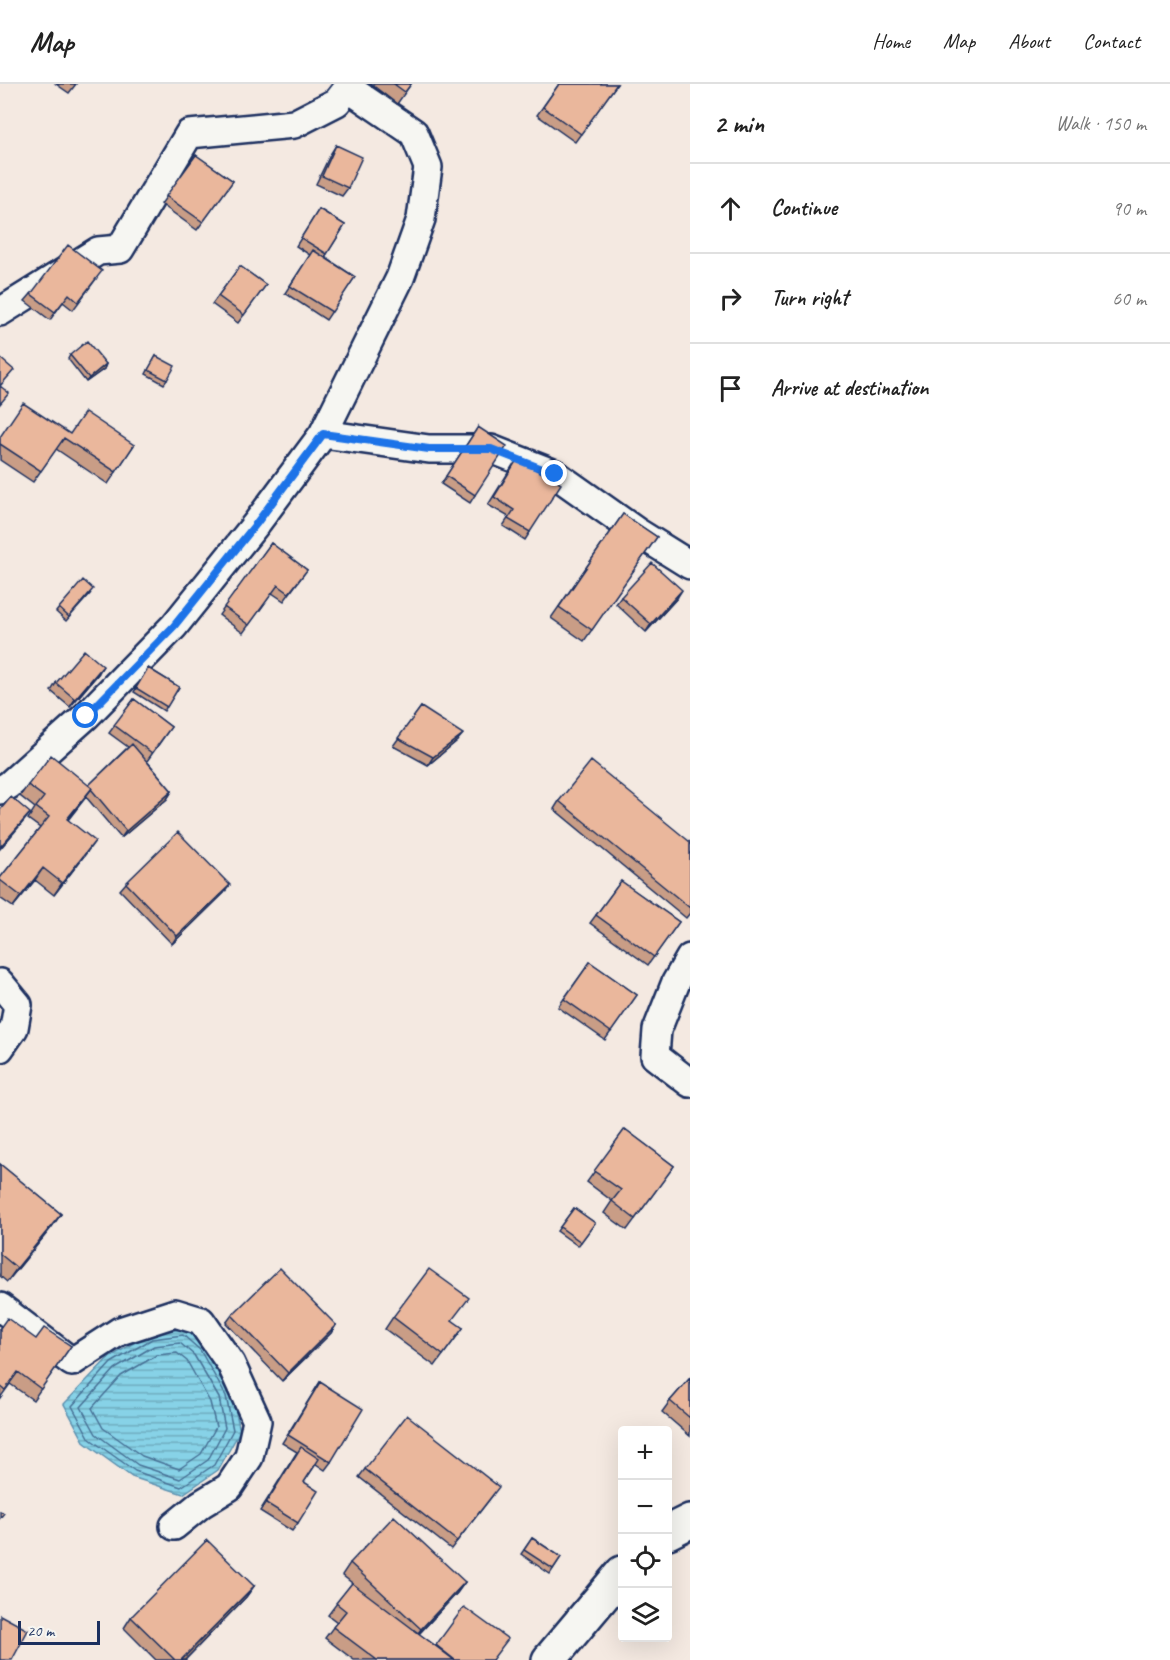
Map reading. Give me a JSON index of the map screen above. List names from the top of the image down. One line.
{"scale_bar":"20 m","page":{"header":"Map","nav":["Home","Map","About","Contact"],"heading":["2 min","Walk · 150 m"],"list":[["Continue","90 m"],["Turn right","60 m"],"Arrive at destination"],"map_buttons":["+","−"],"scale":"20 m"}}
